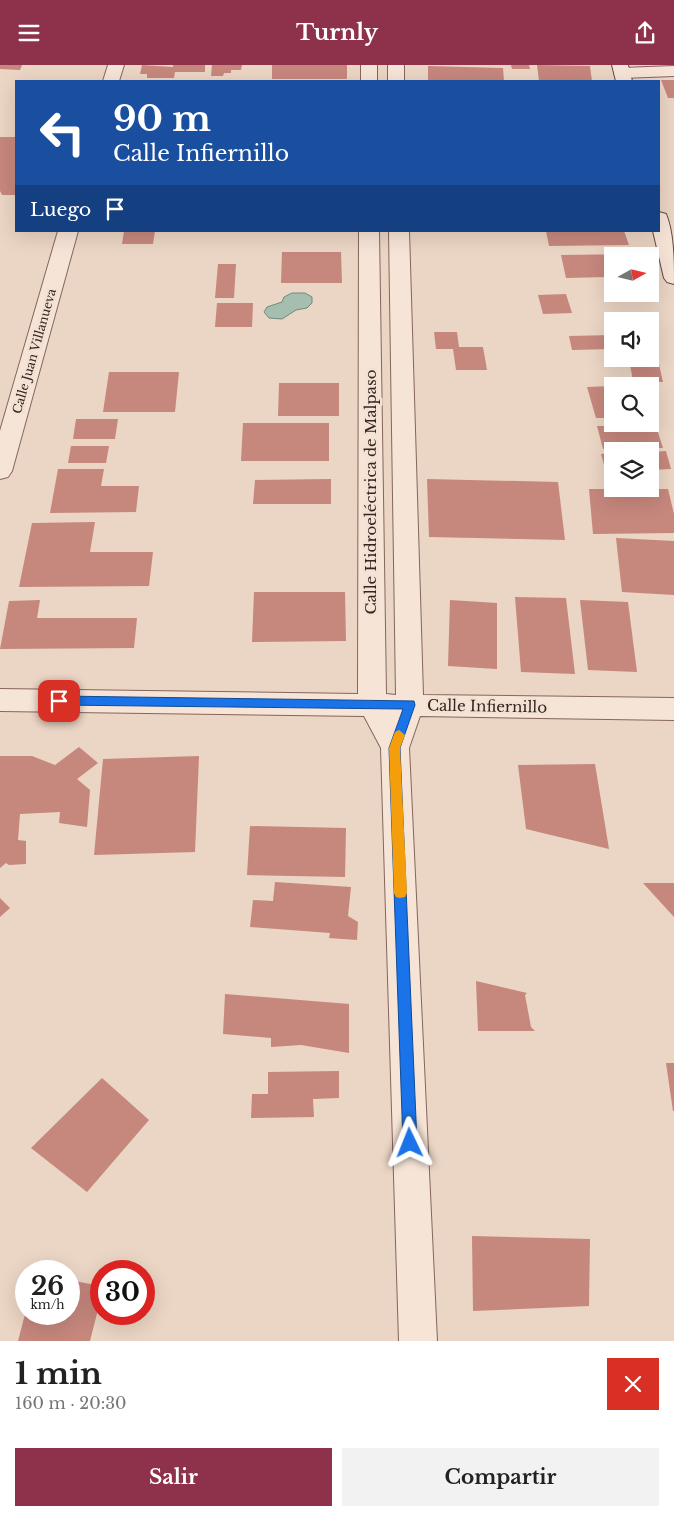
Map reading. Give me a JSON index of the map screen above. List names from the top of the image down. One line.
{"streets":{"street":["Calle Juan Villanueva","Calle Hidroeléctrica de Malpaso","Calle Infiernillo"]},"crossings":[["Calle Hidroeléctrica de Malpaso","Calle Infiernillo"]],"north":"right","page":{"header":"Turnly","turn":["90 m","Calle Infiernillo"],"then":"Luego","speed":"26 km/h","limit":"30","heading":["1 min","160 m · 20:30"],"buttons":["Salir","Compartir"]}}
